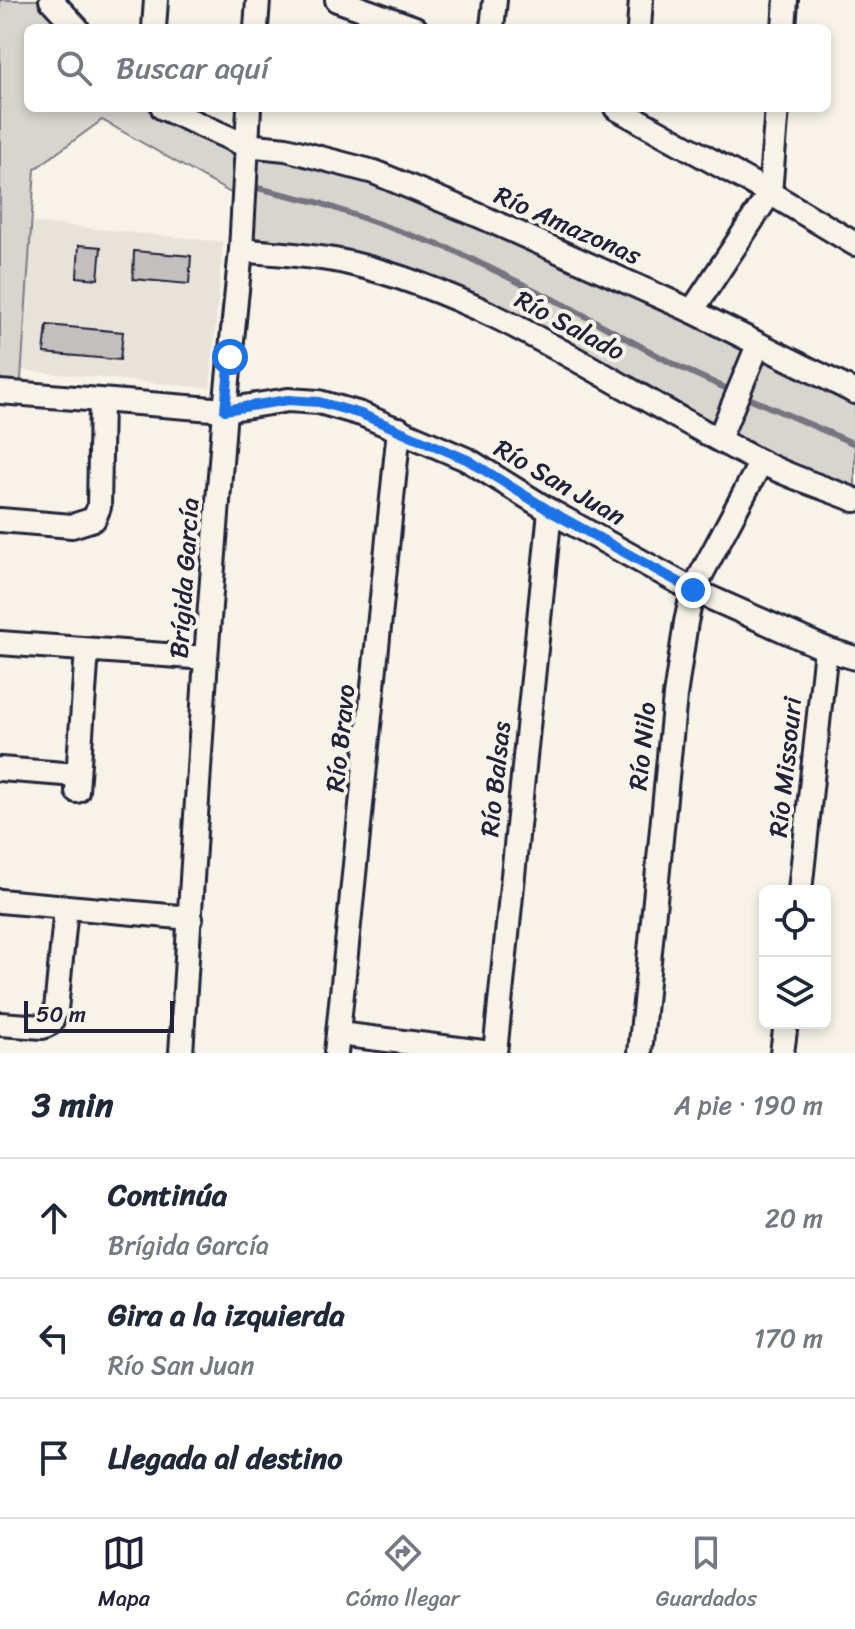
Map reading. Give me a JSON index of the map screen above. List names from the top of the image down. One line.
{"streets":{"street":["Río Amazonas","Río Salado","Río San Juan","Brígida García","Río Bravo","Río Nilo","Río Missouri","Río Balsas"]},"crossings":[["Río Amazonas","Brígida García"],["Río Salado","Brígida García"],["Río Salado","Río Nilo"],["Río San Juan","Brígida García"],["Río San Juan","Río Bravo"],["Río San Juan","Río Nilo"],["Río San Juan","Río Missouri"],["Río San Juan","Río Balsas"]],"scale_bar":"50 m","page":{"search":"Buscar aquí","scale":"50 m","heading":["3 min","A pie · 190 m"],"list":[["Continúa","Brígida García","20 m"],["Gira a la izquierda","Río San Juan","170 m"],"Llegada al destino"],"nav":["Mapa","Cómo llegar","Guardados"]}}
